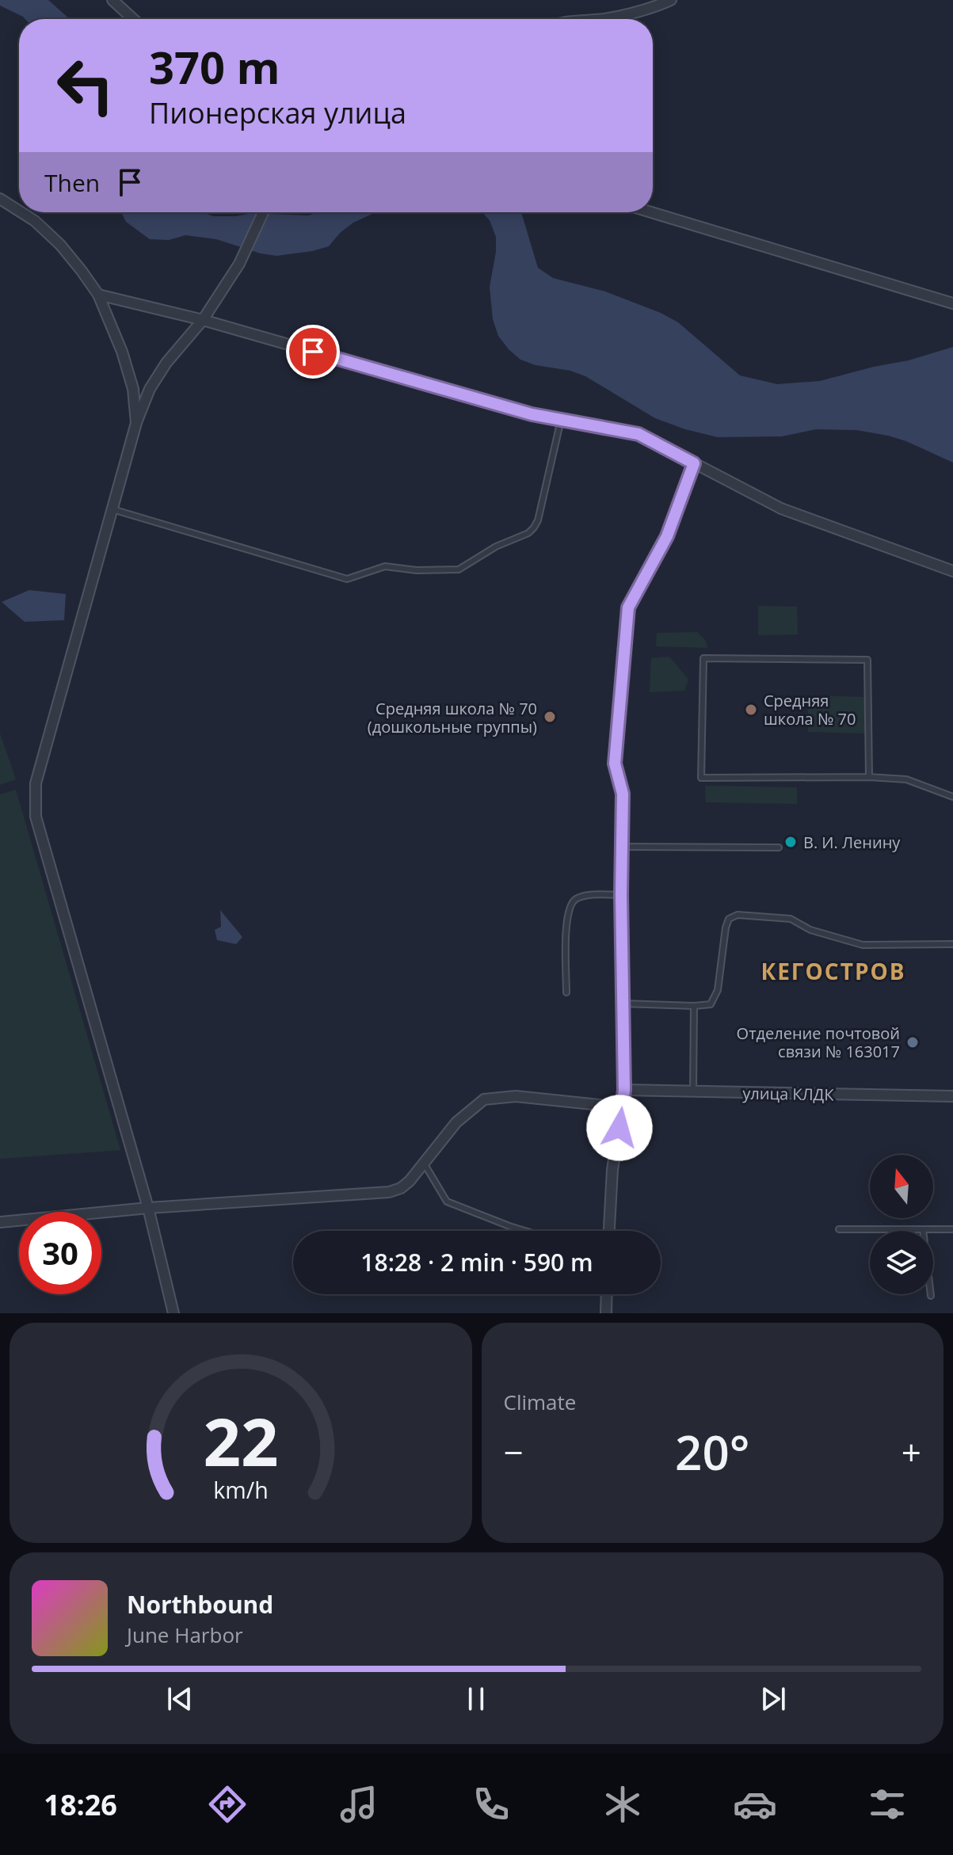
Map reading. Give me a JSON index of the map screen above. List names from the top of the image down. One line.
{"streets":{"street":["улица КЛДК"]},"districts":["КЕГОСТРОВ"],"places":["Средняя школа № 70","Средняя школа № 70 (дошкольные группы)","В. И. Ленину","Отделение почтовой связи № 163017"],"north":"top","page":{"turn":["370 m","Пионерская улица"],"then":"Then","limit":"30","trip":"18:28 · 2 min · 590 m","tile":"Climate","heat":["−","20°","+"],"song":["Northbound","June Harbor"],"tabs":"18:26","gauge":["22","km/h"]}}
